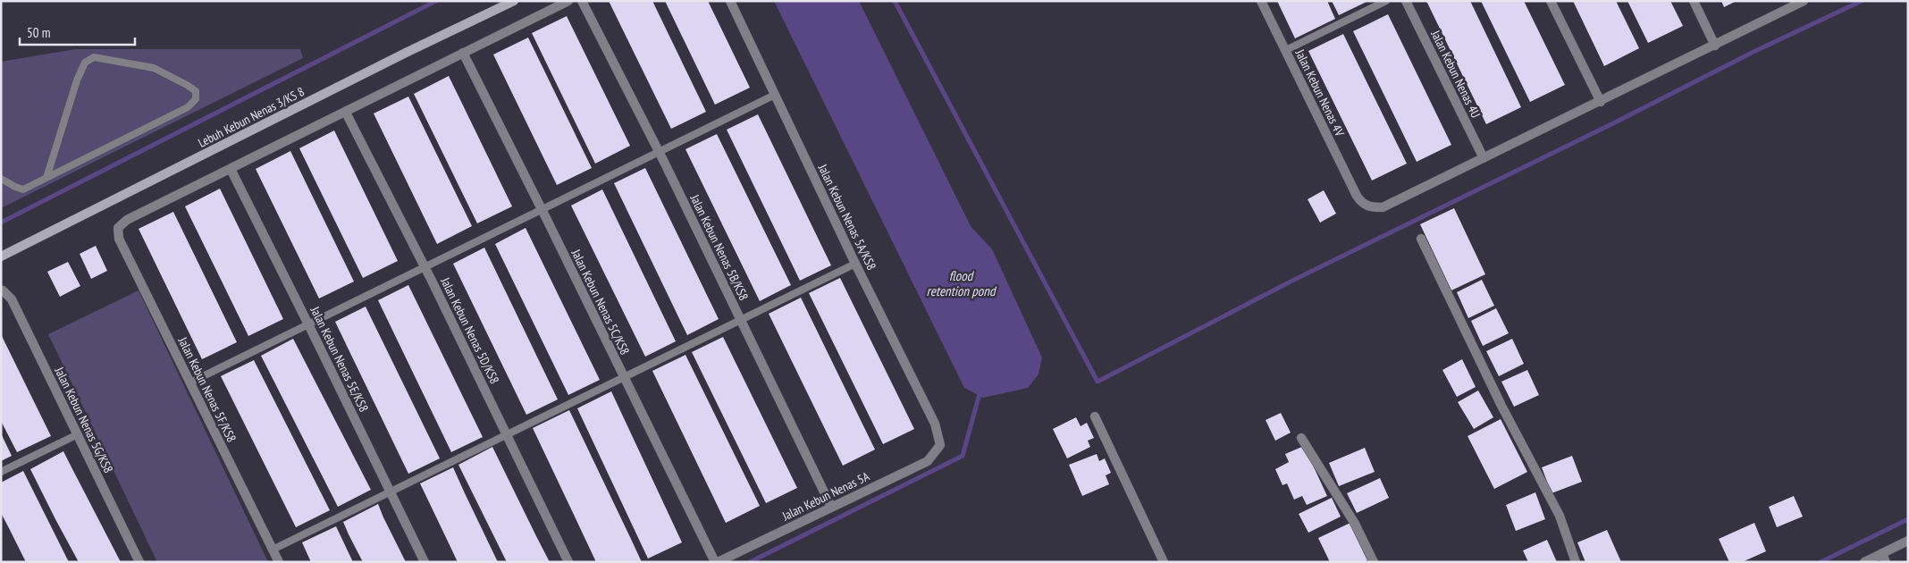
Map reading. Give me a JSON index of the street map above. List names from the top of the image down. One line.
{"streets":{"street":["Jalan Kebun Nenas 4U","Jalan Kebun Nenas 4V","Lebuh Kebun Nenas 3/KS 8","Jalan Kebun Nenas 5A/KS8","Jalan Kebun Nenas 5B/KS8","Jalan Kebun Nenas 5C/KS8","Jalan Kebun Nenas 5D/KS8","Jalan Kebun Nenas 5E/KS8","Jalan Kebun Nenas 5F/KS8","Jalan Kebun Nenas 5G/KS8","Jalan Kebun Nenas 5A"]},"crossings":[["Jalan Kebun Nenas 4U","Jalan Kebun Nenas 4V"],["Jalan Kebun Nenas 5A/KS8","Jalan Kebun Nenas 5A"],["Jalan Kebun Nenas 5B/KS8","Jalan Kebun Nenas 5A"],["Jalan Kebun Nenas 5C/KS8","Jalan Kebun Nenas 5A"],["Jalan Kebun Nenas 5E/KS8","Jalan Kebun Nenas 5F/KS8"]],"water":["flood retention pond"],"scale_bar":"50 m"}
